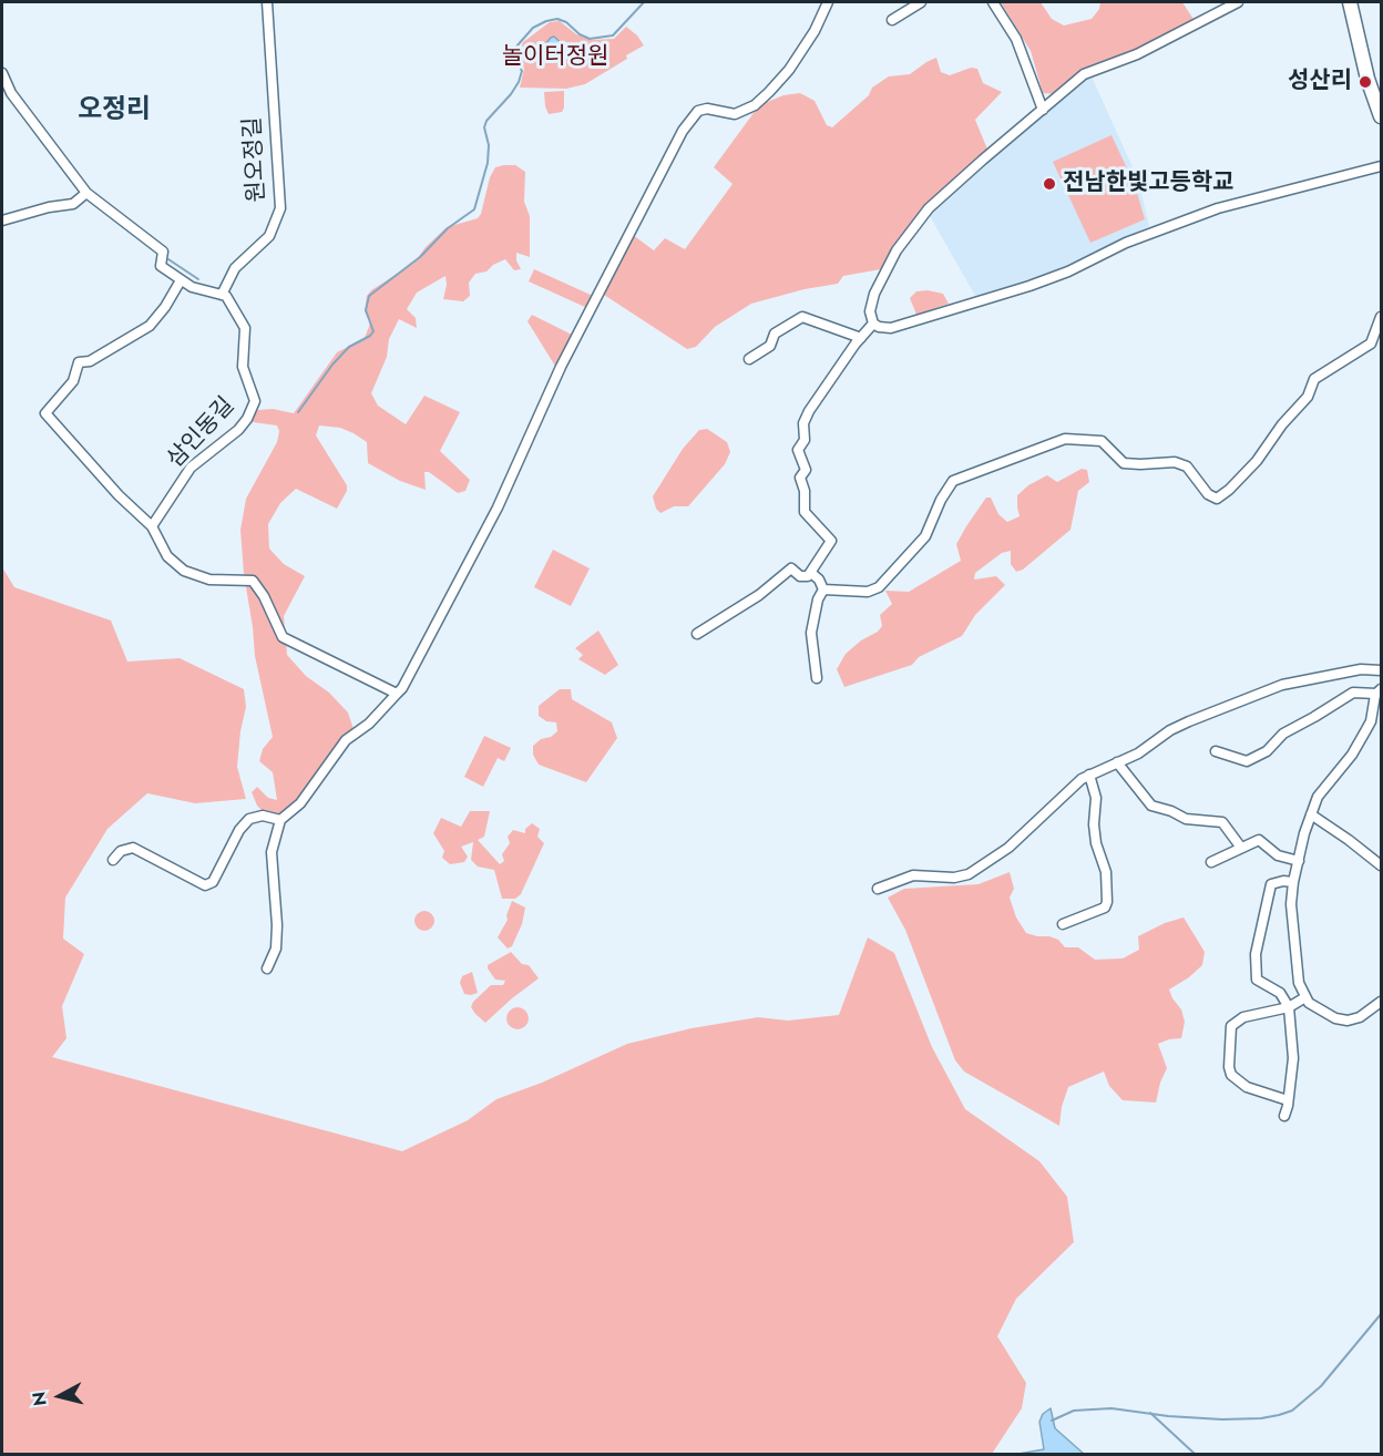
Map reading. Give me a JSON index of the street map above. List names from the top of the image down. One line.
{"streets":{"street":["원오정길","삼인동길"]},"crossings":[["원오정길","삼인동길"]],"districts":["오정리"],"parks":["놀이터정원"],"places":["성산리","전남한빛고등학교"],"north":"left"}
